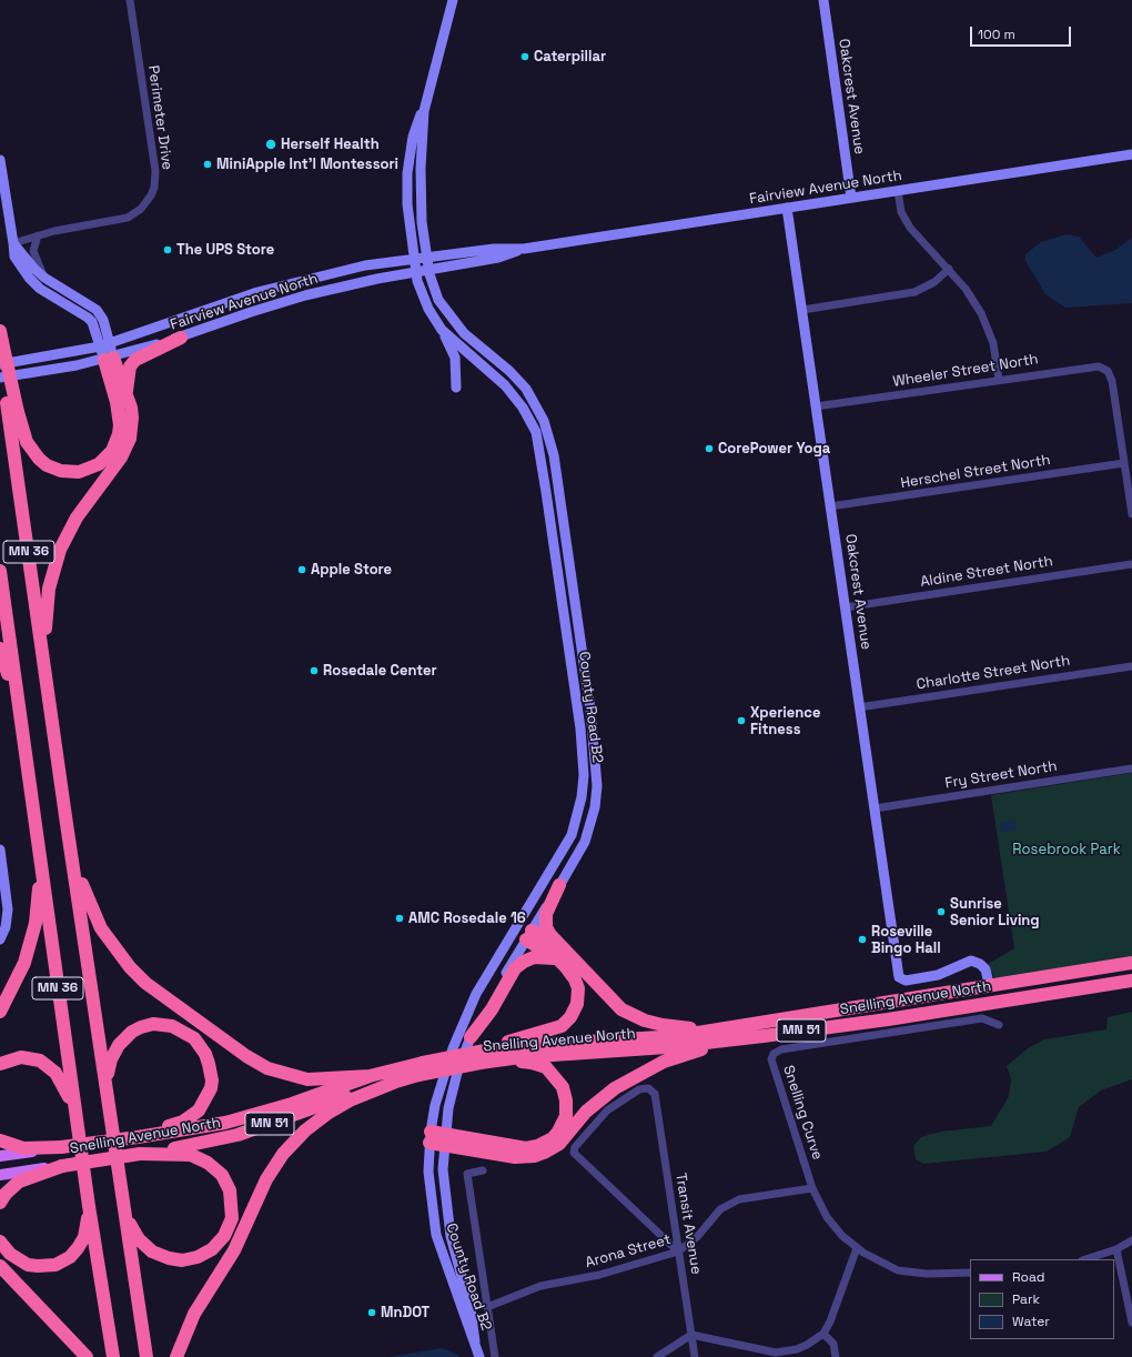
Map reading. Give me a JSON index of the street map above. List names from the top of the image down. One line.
{"streets":{"highway":["MN 36","Snelling Avenue North","MN 51"],"street":["Oakcrest Avenue","Perimeter Drive","Fairview Avenue North","Wheeler Street North","Herschel Street North","Aldine Street North","Charlotte Street North","County Road B2","Fry Street North","Snelling Curve","Transit Avenue","Arona Street"]},"crossings":[["Oakcrest Avenue","Fairview Avenue North"],["Oakcrest Avenue","Wheeler Street North"],["Oakcrest Avenue","Herschel Street North"],["Oakcrest Avenue","Aldine Street North"],["Oakcrest Avenue","Charlotte Street North"],["Oakcrest Avenue","Fry Street North"],["Oakcrest Avenue","Snelling Avenue North"],["Fairview Avenue North","County Road B2"],["Wheeler Street North","Herschel Street North"],["Snelling Curve","Arona Street"],["Transit Avenue","Arona Street"]],"parks":["Rosebrook Park"],"places":["Caterpillar","Herself Health","MiniApple Int'l Montessori","The UPS Store","CorePower Yoga","Apple Store","Rosedale Center","Xperience Fitness","Sunrise Senior Living","AMC Rosedale 16","Roseville Bingo Hall","MnDOT"],"legend":["Road","Park","Water"],"scale_bar":"100 m"}
